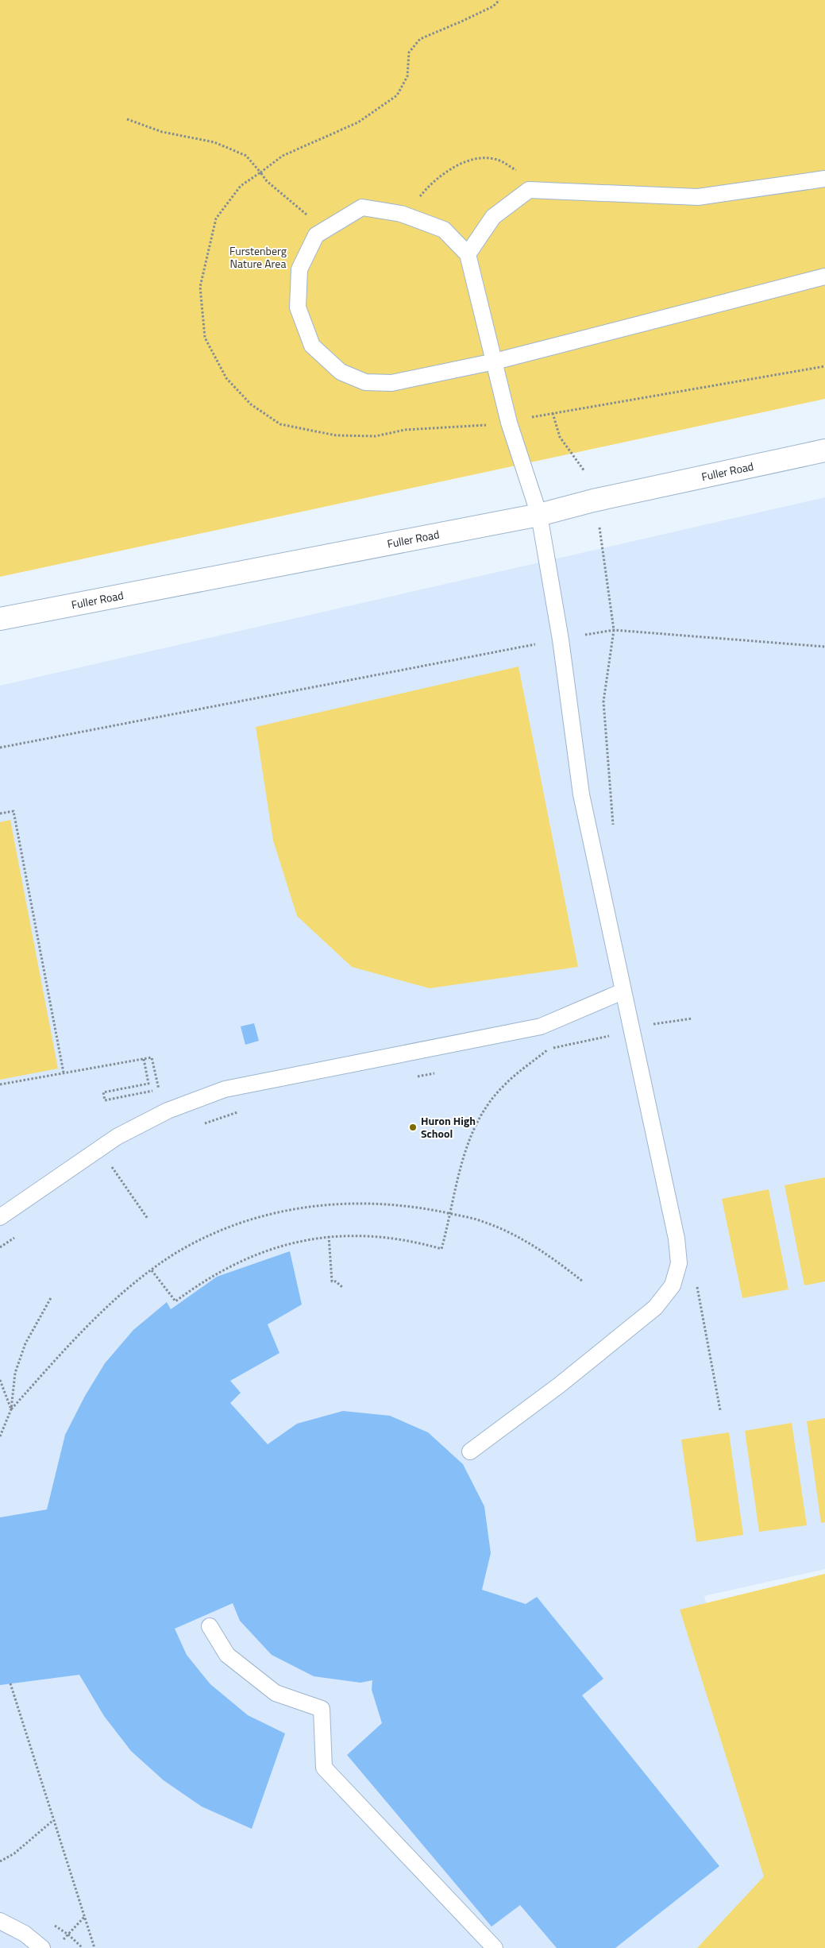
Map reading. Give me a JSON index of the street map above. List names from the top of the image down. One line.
{"streets":{"main road":["Fuller Road"]},"parks":["Furstenberg Nature Area"],"places":["Huron High School"]}
